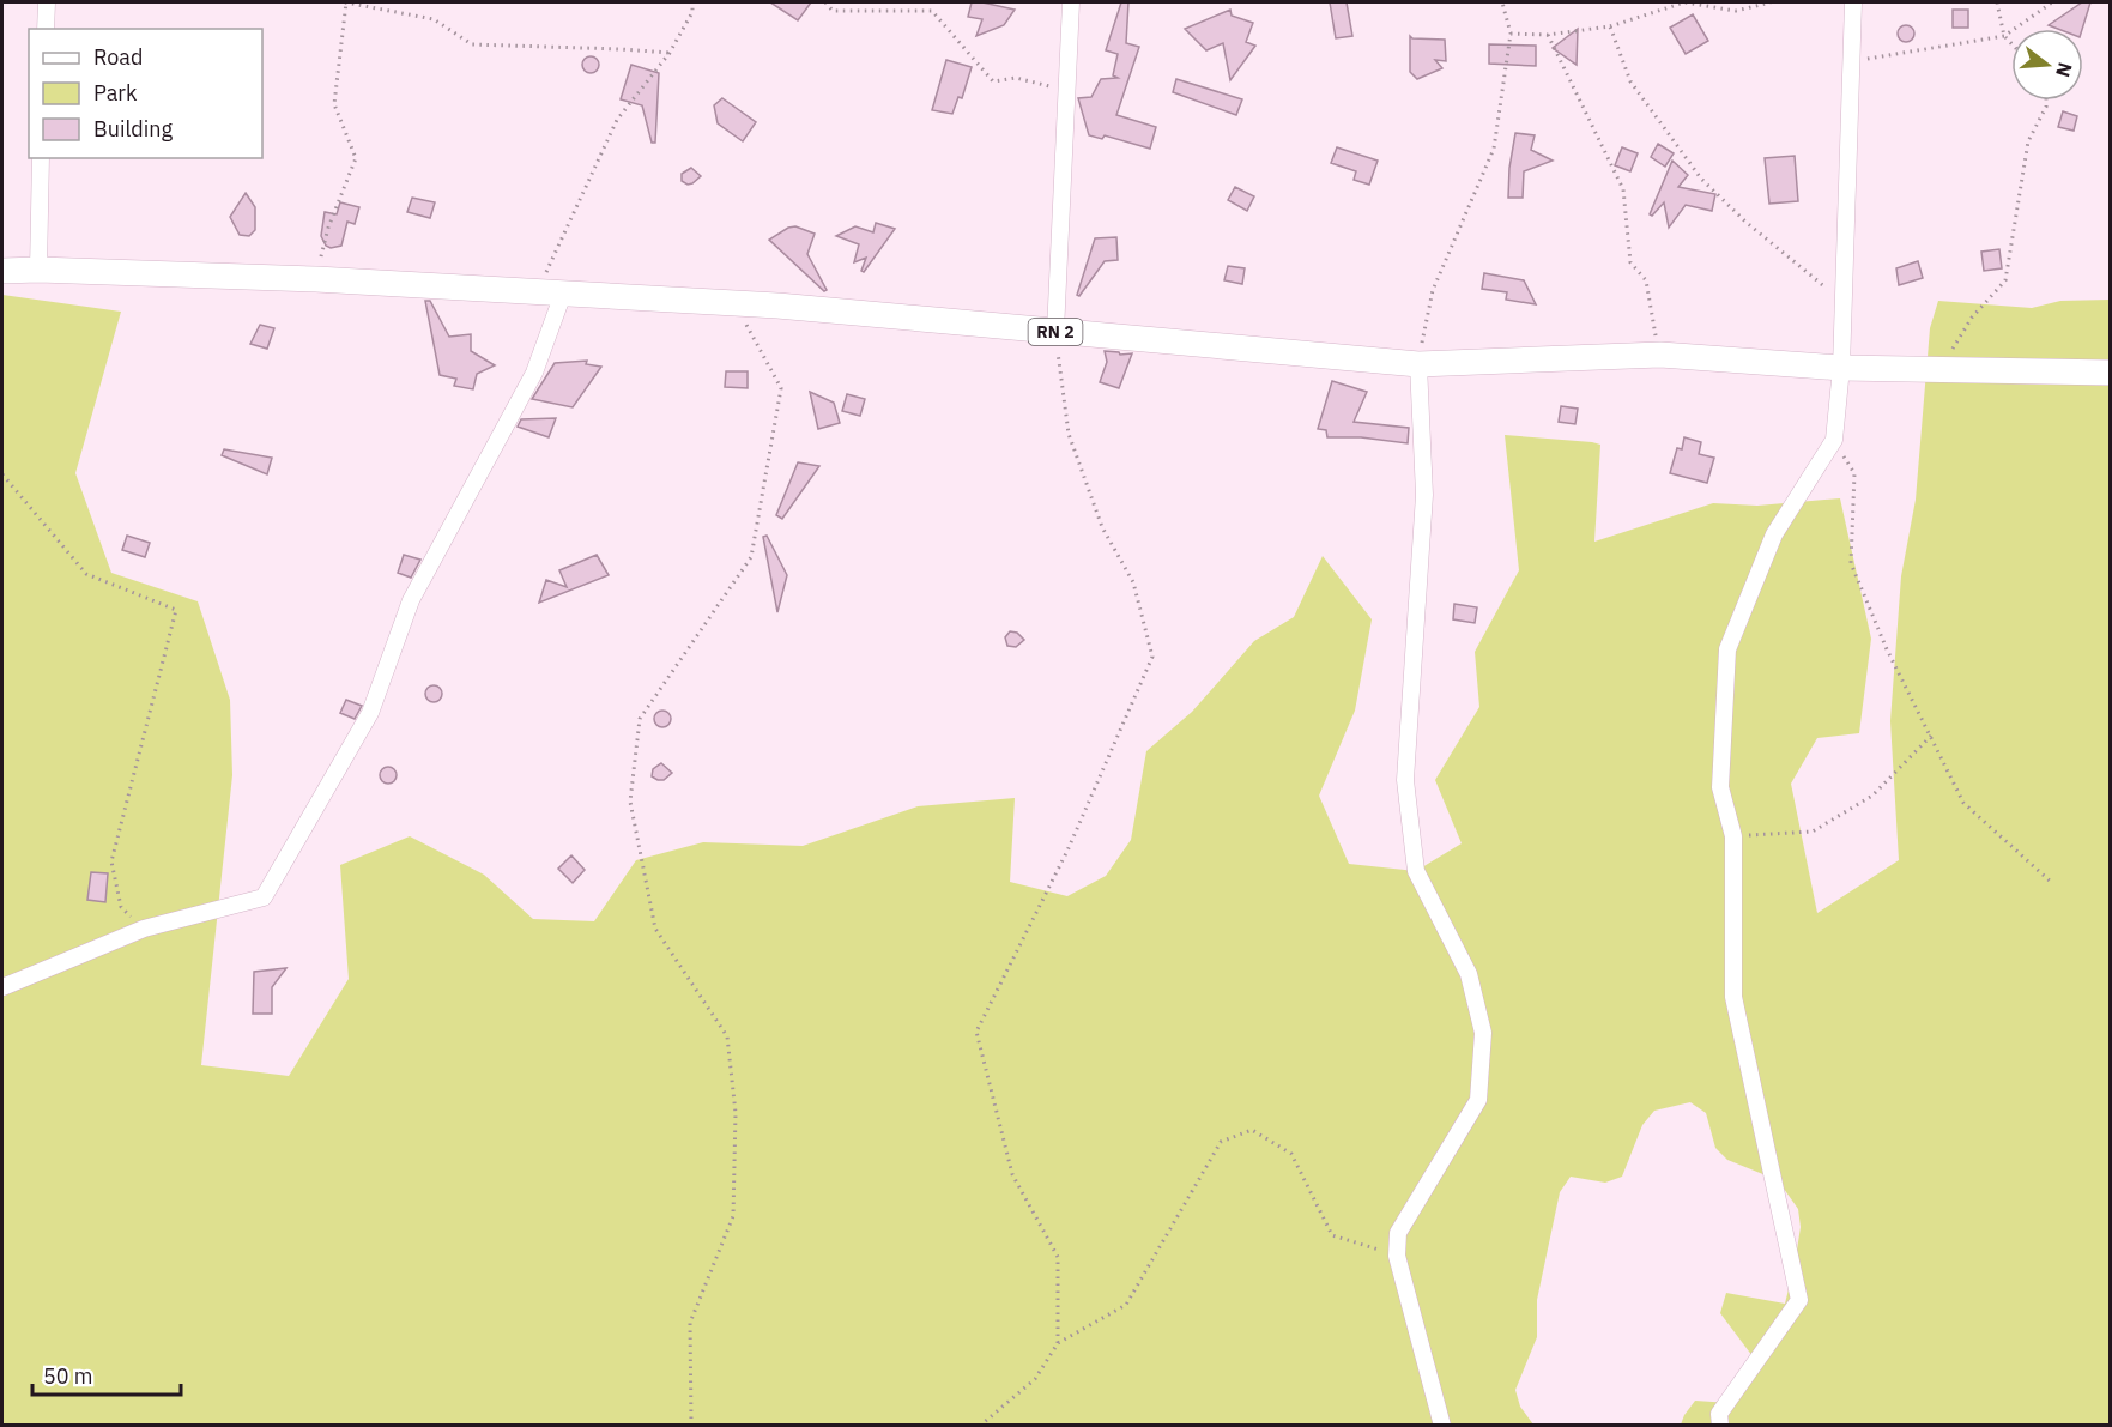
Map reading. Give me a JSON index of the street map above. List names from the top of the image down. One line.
{"streets":{"main road":["RN 2"]},"legend":["Road","Park","Building"],"scale_bar":"50 m","north":"right"}
